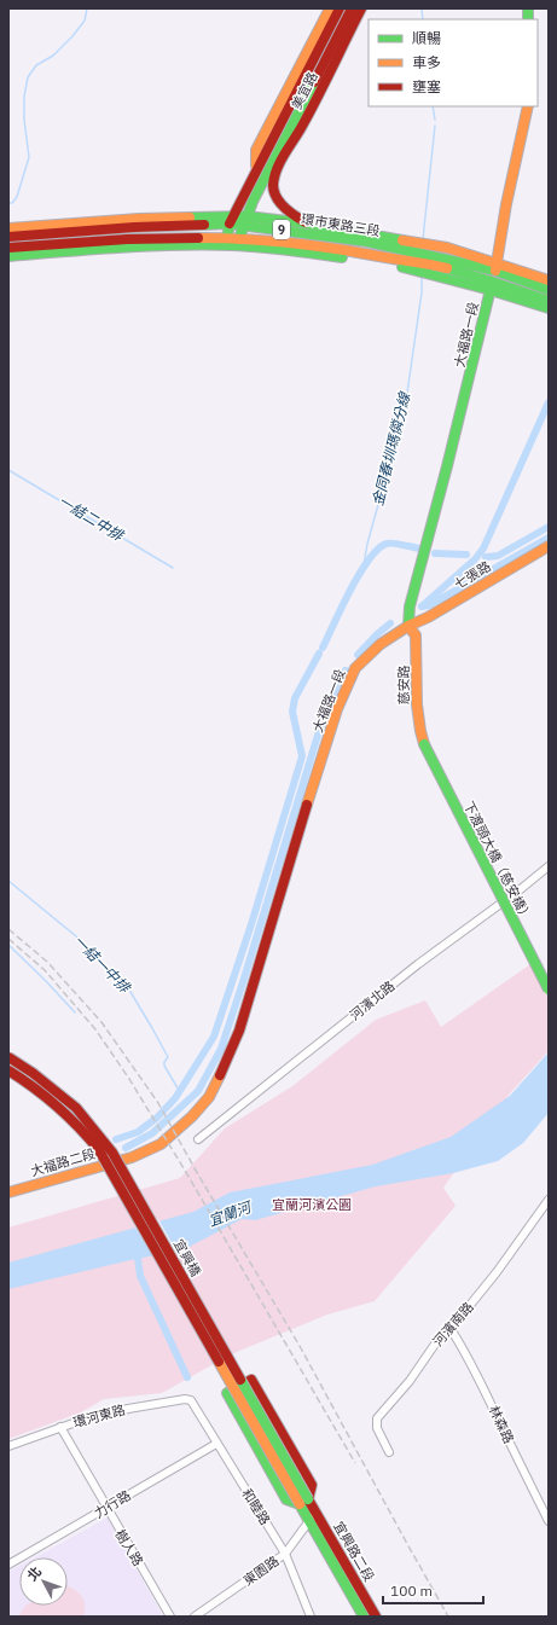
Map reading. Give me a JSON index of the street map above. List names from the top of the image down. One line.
{"streets":{"main road":["美宜路","環市東路三段","9","大福路一段","七張路","慈安路","下渡頭大橋（慈安橋）","大福路二段","宜興橋","宜興路二段"],"street":["河濱北路","河濱南路","環河東路","林森路","力行路","和睦路","樹人路","東園路"]},"crossings":[["美宜路","環市東路三段"],["美宜路","9"],["環市東路三段","大福路一段"],["9","大福路一段"],["大福路一段","七張路"],["大福路一段","慈安路"],["大福路一段","大福路二段"],["七張路","慈安路"],["慈安路","下渡頭大橋（慈安橋）"],["宜興橋","宜興路二段"],["河濱南路","林森路"],["環河東路","和睦路"],["環河東路","樹人路"],["力行路","和睦路"],["力行路","樹人路"],["和睦路","東園路"],["宜興路二段","東園路"]],"water":["金同春圳瑪僯分線","一結二中排","一結一中排","宜蘭河"],"parks":["宜蘭河濱公園"],"legend":["順暢","車多","壅塞"],"scale_bar":"100 m","north":"top left"}
